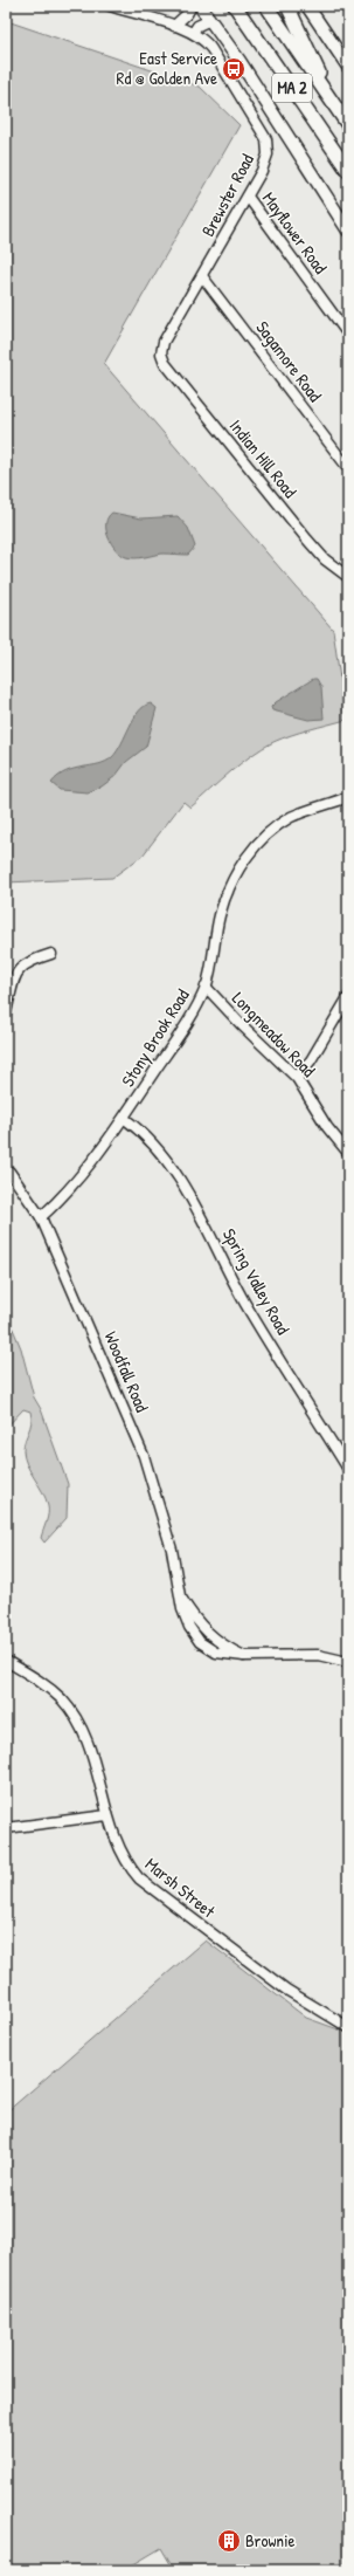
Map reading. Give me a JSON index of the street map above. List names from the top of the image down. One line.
{"streets":{"highway":["MA 2"],"street":["Brewster Road","Mayflower Road","Sagamore Road","Indian Hill Road","Longmeadow Road","Stony Brook Road","Spring Valley Road","Woodfall Road","Marsh Street"]},"crossings":[["Brewster Road","Mayflower Road"],["Brewster Road","Sagamore Road"],["Brewster Road","Indian Hill Road"],["Longmeadow Road","Stony Brook Road"],["Stony Brook Road","Spring Valley Road"],["Stony Brook Road","Woodfall Road"]],"places":{"bus stop":["East Service Rd @ Golden Ave"],"building":["Brownie"]}}
